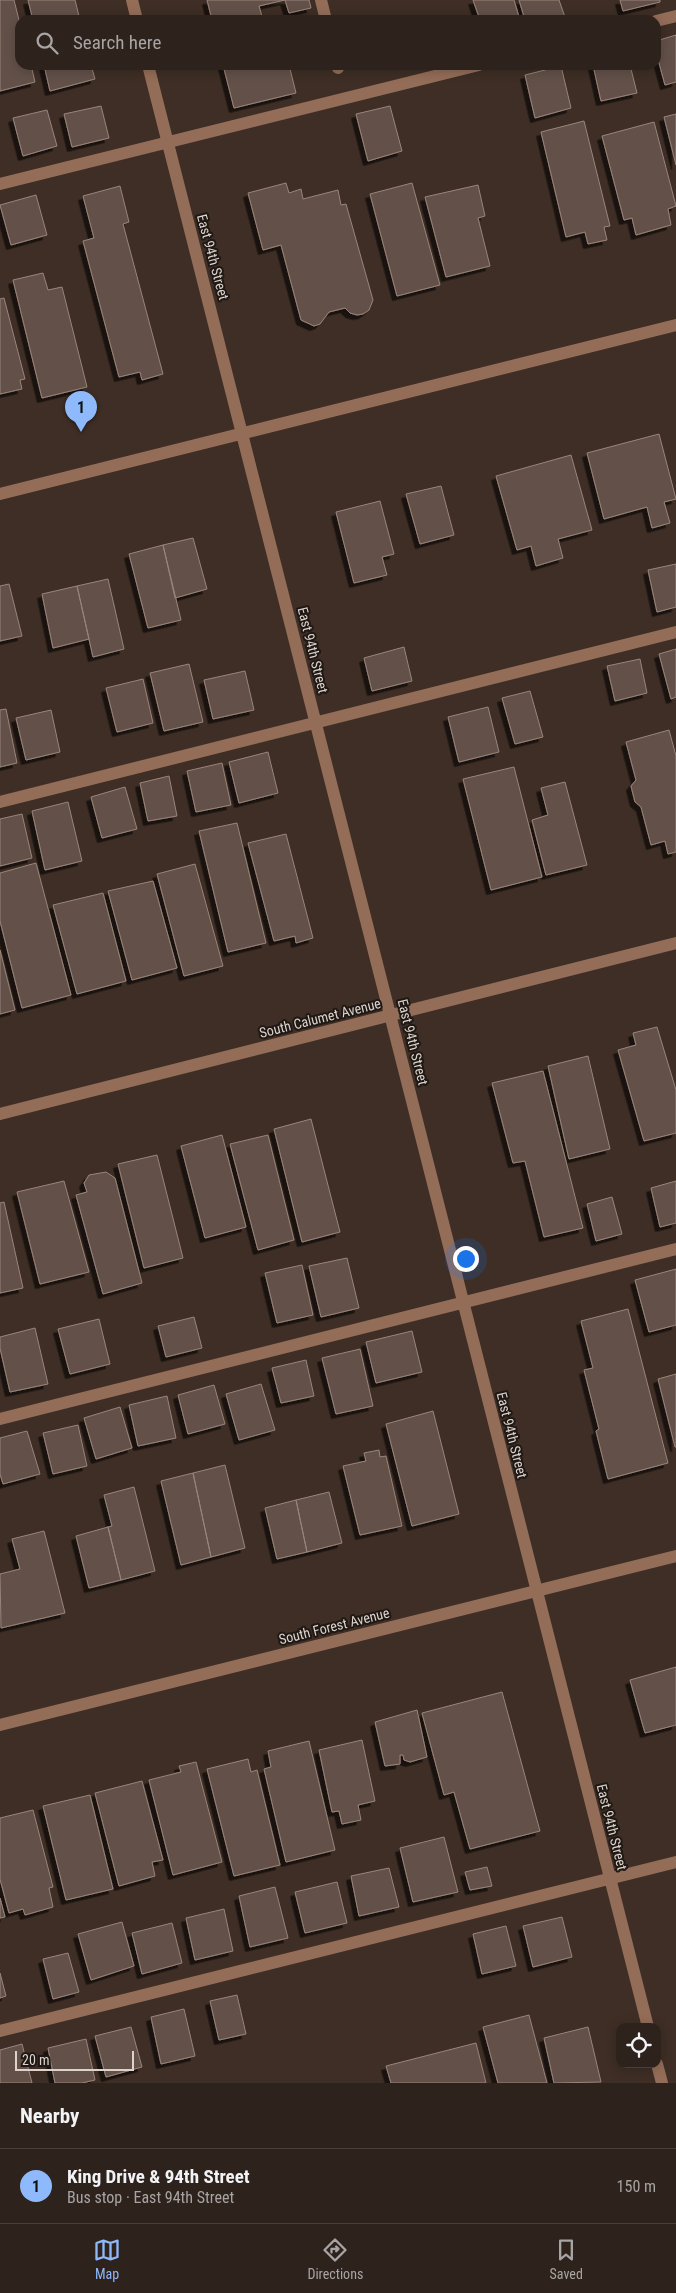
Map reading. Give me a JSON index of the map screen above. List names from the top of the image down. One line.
{"streets":{"street":["East 94th Street","South Calumet Avenue","South Forest Avenue"]},"crossings":[["East 94th Street","South Calumet Avenue"],["East 94th Street","South Forest Avenue"]],"scale_bar":"20 m","page":{"search":"Search here","pins":"1","scale":"20 m","heading":"Nearby","list":[{"mark":"1","name":"King Drive & 94th Street","note":"Bus stop · East 94th Street","value":"150 m"}],"nav":["Map","Directions","Saved"]}}
